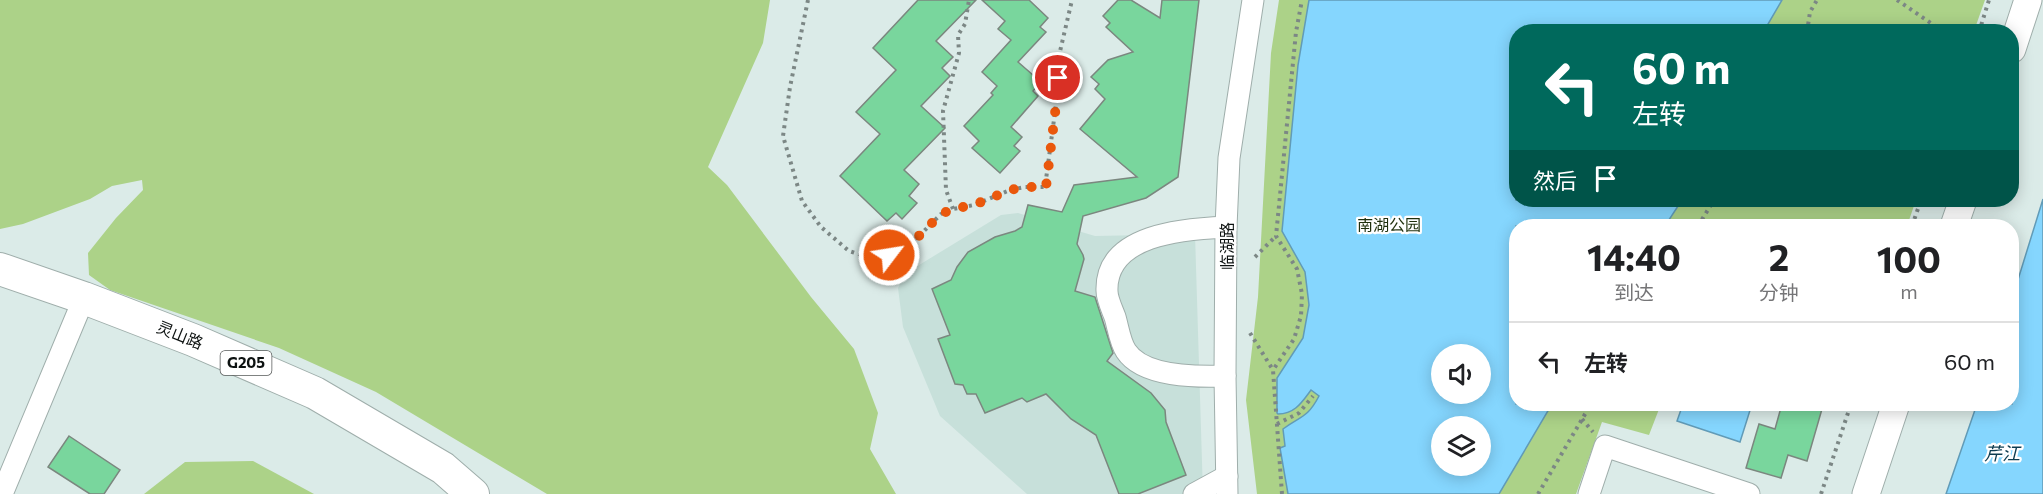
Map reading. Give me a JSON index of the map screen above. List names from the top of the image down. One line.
{"streets":{"highway":["灵山路","G205"],"street":["临湖路"]},"water":["芹江"],"parks":["南湖公园"],"page":{"turn":["60 m","左转"],"then":"然后","eta":["14:40","到达","2","分钟","100","m"],"list":[{"name":"左转","value":"60 m"}]}}
